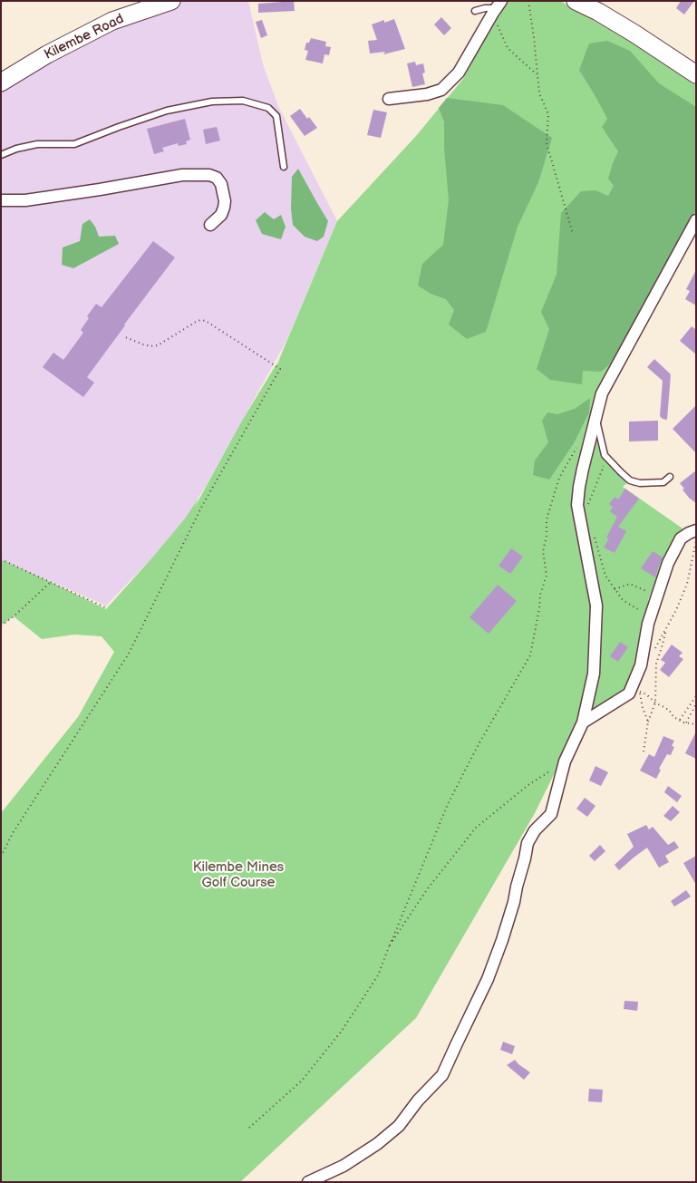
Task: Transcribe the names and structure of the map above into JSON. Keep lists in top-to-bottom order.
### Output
{
  "streets": {
    "main road": ["Kilembe Road"]
  },
  "parks": ["Kilembe Mines Golf Course"]
}
